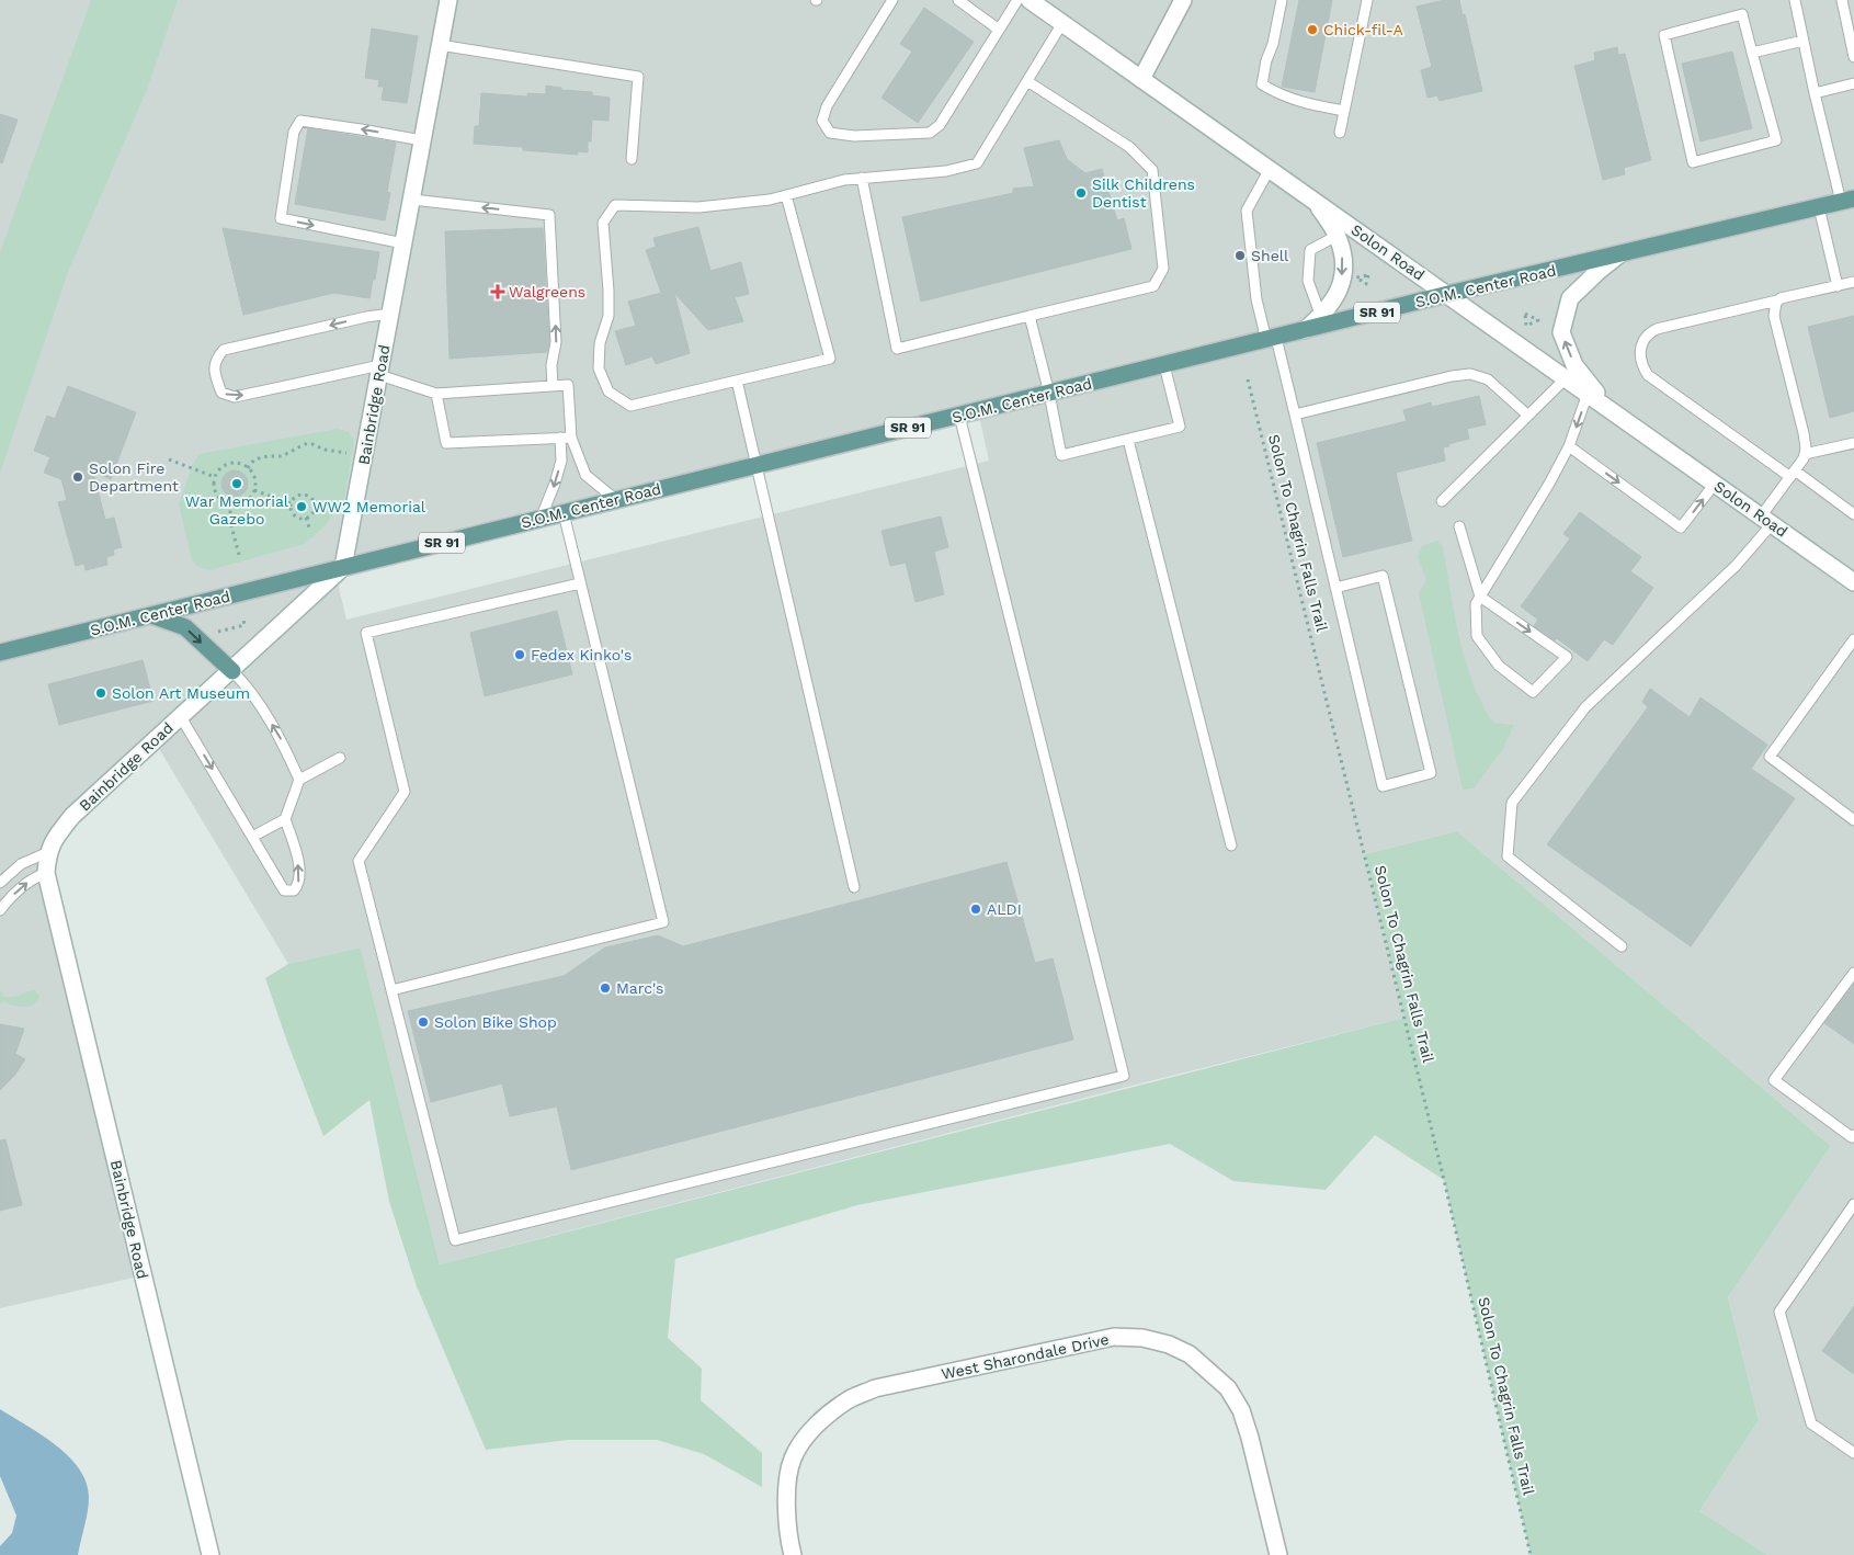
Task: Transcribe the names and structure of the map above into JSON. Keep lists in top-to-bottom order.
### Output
{
  "streets": {
    "main road": ["S.O.M. Center Road", "SR 91"],
    "street": ["Solon Road", "Bainbridge Road", "West Sharondale Drive"],
    "path": ["Solon To Chagrin Falls Trail"]
  },
  "crossings": [
    ["Solon Road", "S.O.M. Center Road"],
    ["S.O.M. Center Road", "Bainbridge Road"]
  ],
  "places": {
    "other": [
      "Chick-fil-A",
      "Silk Childrens Dentist",
      "Shell",
      "Solon Fire Department",
      "War Memorial Gazebo",
      "WW2 Memorial",
      "Fedex Kinko's",
      "Solon Art Museum",
      "ALDI",
      "Marc's",
      "Solon Bike Shop"
    ],
    "health": ["Walgreens"]
  }
}
